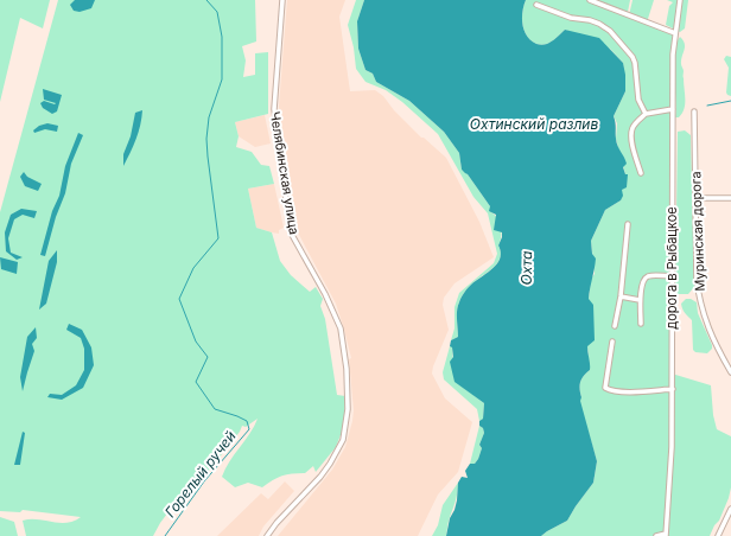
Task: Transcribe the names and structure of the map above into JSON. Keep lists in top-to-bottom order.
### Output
{
  "streets": {
    "street": ["Челябинская улица", "Муринская дорога", "дорога в Рыбацкое"]
  },
  "water": ["Охтинский разлив", "Охта", "Горелый ручей"]
}
